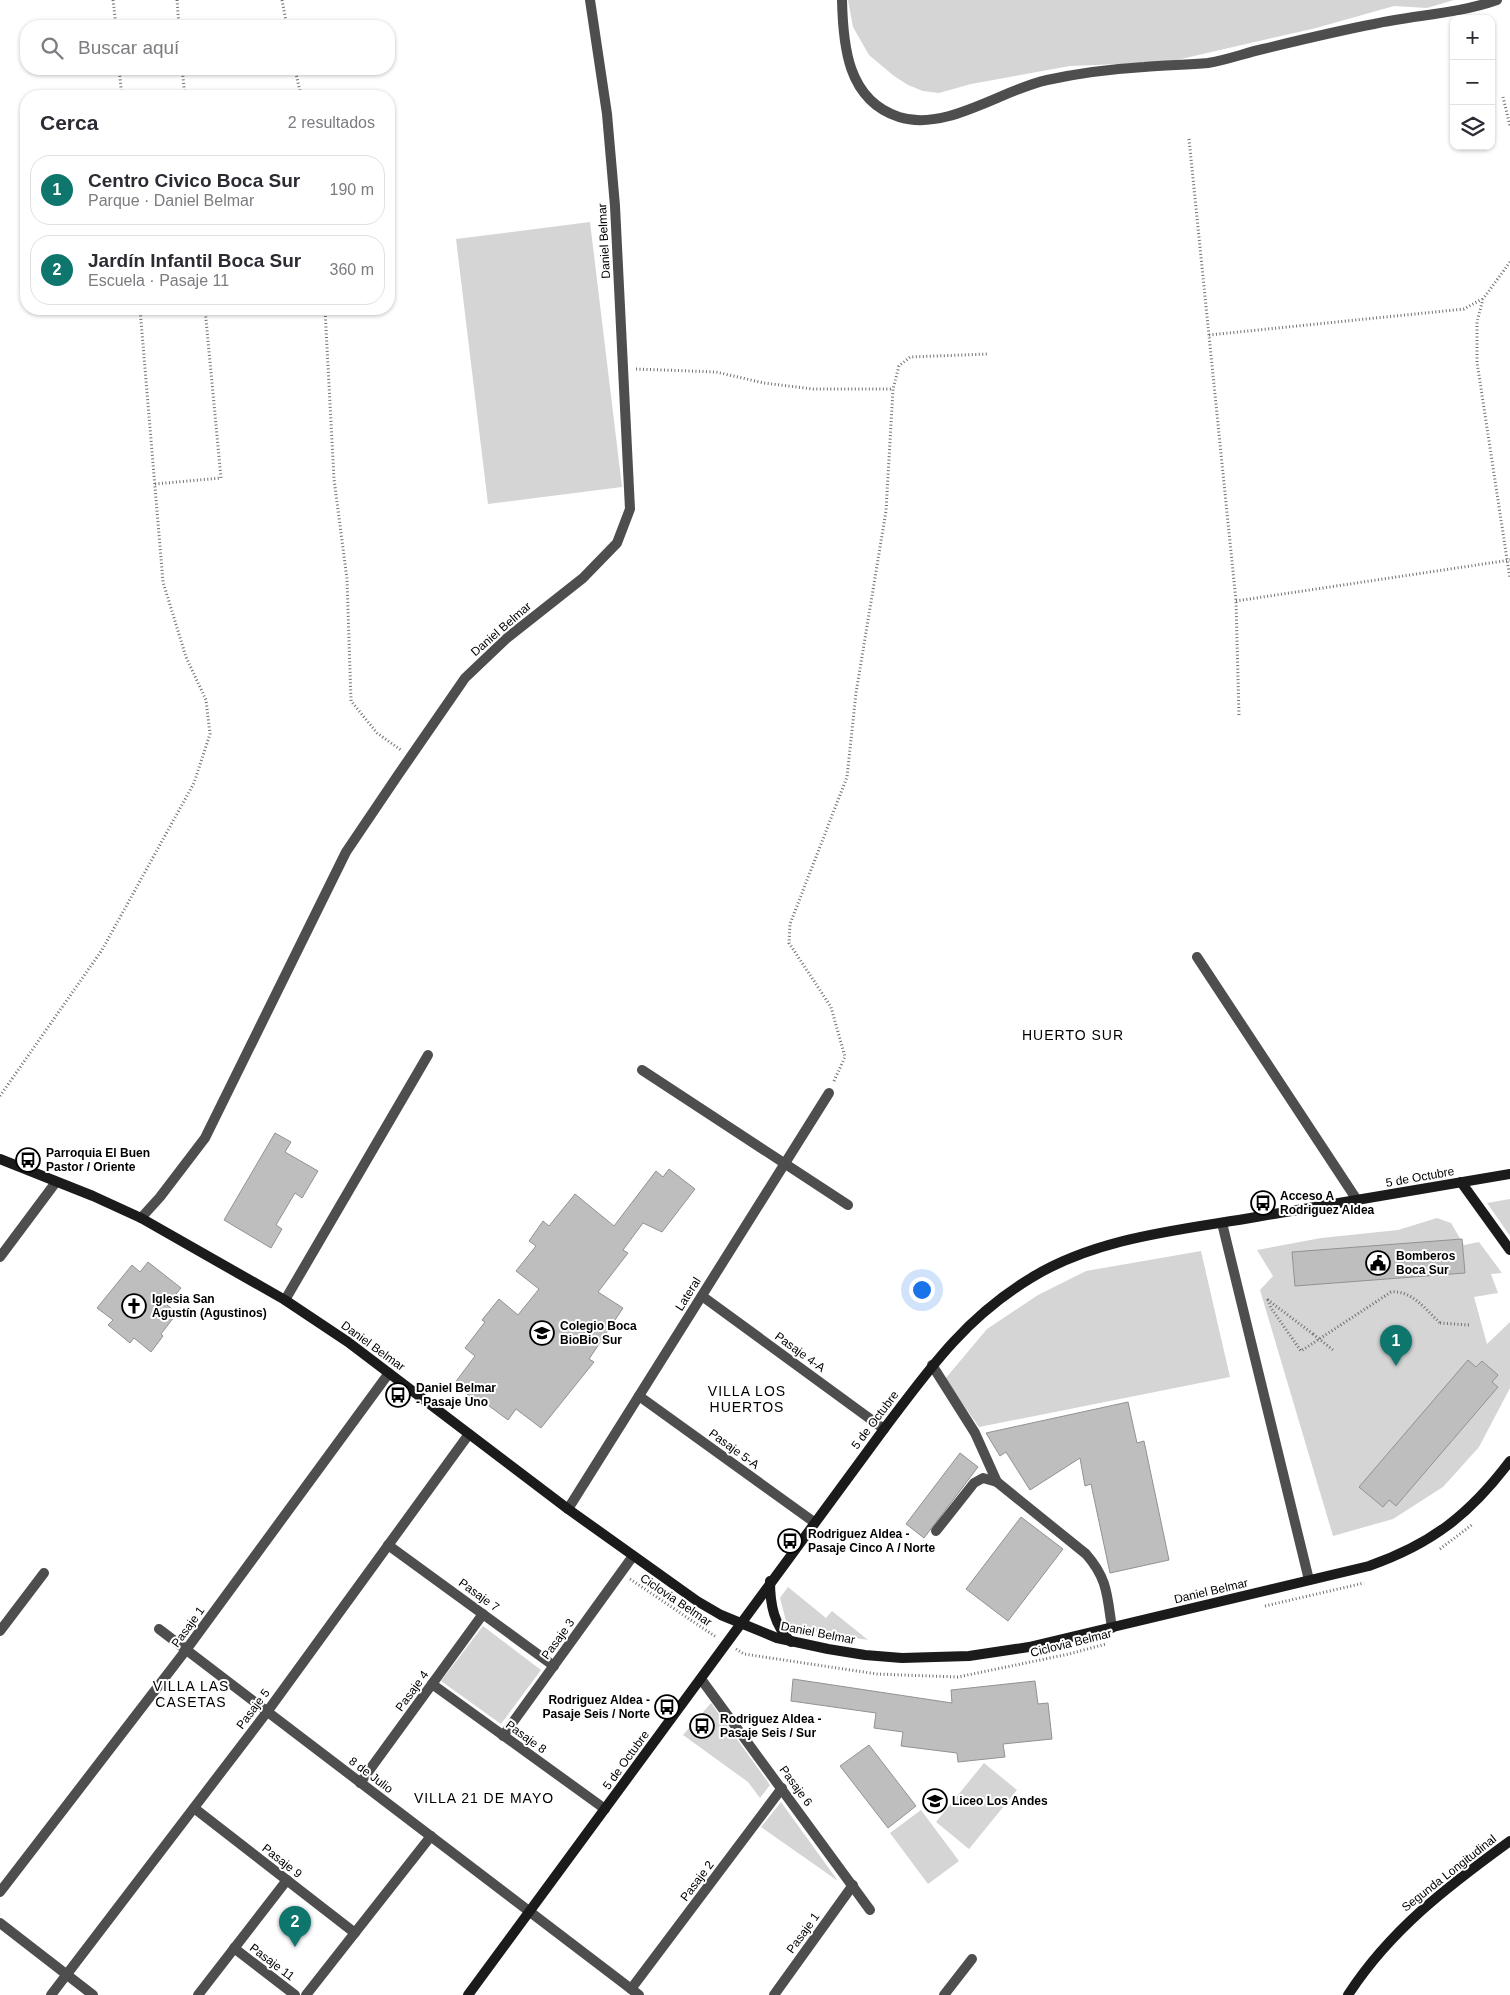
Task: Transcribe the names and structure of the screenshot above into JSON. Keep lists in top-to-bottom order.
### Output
{
  "streets": {
    "main road": ["Daniel Belmar", "5 de Octubre", "Segunda Longitudinal"],
    "street": [
      "Lateral",
      "Pasaje 4-A",
      "Pasaje 5-A",
      "Pasaje 7",
      "Pasaje 1",
      "Pasaje 3",
      "Pasaje 4",
      "Pasaje 5",
      "Pasaje 8",
      "8 de Julio",
      "Pasaje 6",
      "Pasaje 9",
      "Pasaje 2",
      "Pasaje 11"
    ],
    "path": ["Ciclovia Belmar"]
  },
  "crossings": [
    ["Daniel Belmar", "5 de Octubre"],
    ["Daniel Belmar", "Lateral"],
    ["Daniel Belmar", "Pasaje 1"],
    ["Daniel Belmar", "Pasaje 3"],
    ["Daniel Belmar", "Pasaje 5"],
    ["5 de Octubre", "Pasaje 4-A"],
    ["5 de Octubre", "Pasaje 5-A"],
    ["5 de Octubre", "Ciclovia Belmar"],
    ["5 de Octubre", "Pasaje 8"],
    ["5 de Octubre", "8 de Julio"],
    ["5 de Octubre", "Pasaje 6"],
    ["Lateral", "Pasaje 4-A"],
    ["Lateral", "Pasaje 5-A"],
    ["Pasaje 7", "Pasaje 3"],
    ["Pasaje 7", "Pasaje 4"],
    ["Pasaje 7", "Pasaje 5"],
    ["Ciclovia Belmar", "Pasaje 3"],
    ["Pasaje 1", "8 de Julio"],
    ["Pasaje 1", "Pasaje 6"],
    ["Pasaje 3", "Pasaje 8"],
    ["Pasaje 4", "Pasaje 8"],
    ["Pasaje 4", "8 de Julio"],
    ["Pasaje 5", "8 de Julio"],
    ["Pasaje 5", "Pasaje 9"],
    ["8 de Julio", "Pasaje 2"],
    ["Pasaje 6", "Pasaje 2"]
  ],
  "districts": [
    "HUERTO SUR",
    "VILLA LOS HUERTOS",
    "VILLA LAS CASETAS",
    "VILLA 21 DE MAYO"
  ],
  "places": {
    "bus stop": [
      "Parroquia El Buen Pastor / Oriente",
      "Acceso A Rodriguez Aldea",
      "Daniel Belmar - Pasaje Uno",
      "Rodriguez Aldea - Pasaje Cinco A / Norte",
      "Rodriguez Aldea - Pasaje Seis / Norte",
      "Rodriguez Aldea - Pasaje Seis / Sur"
    ],
    "public building": ["Bomberos Boca Sur"],
    "church": ["Iglesia San Agustín (Agustinos)"],
    "school or university": ["Colegio Boca BioBio Sur", "Liceo Los Andes"]
  },
  "page": {
    "map_buttons": ["+", "−"],
    "search": "Buscar aquí",
    "heading": ["Cerca", "2 resultados"],
    "list": [
      {
        "mark": "1",
        "name": "Centro Civico Boca Sur",
        "note": "Parque · Daniel Belmar",
        "value": "190 m"
      },
      {
        "mark": "2",
        "name": "Jardín Infantil Boca Sur",
        "note": "Escuela · Pasaje 11",
        "value": "360 m"
      }
    ],
    "pins": ["1", "2"]
  }
}
